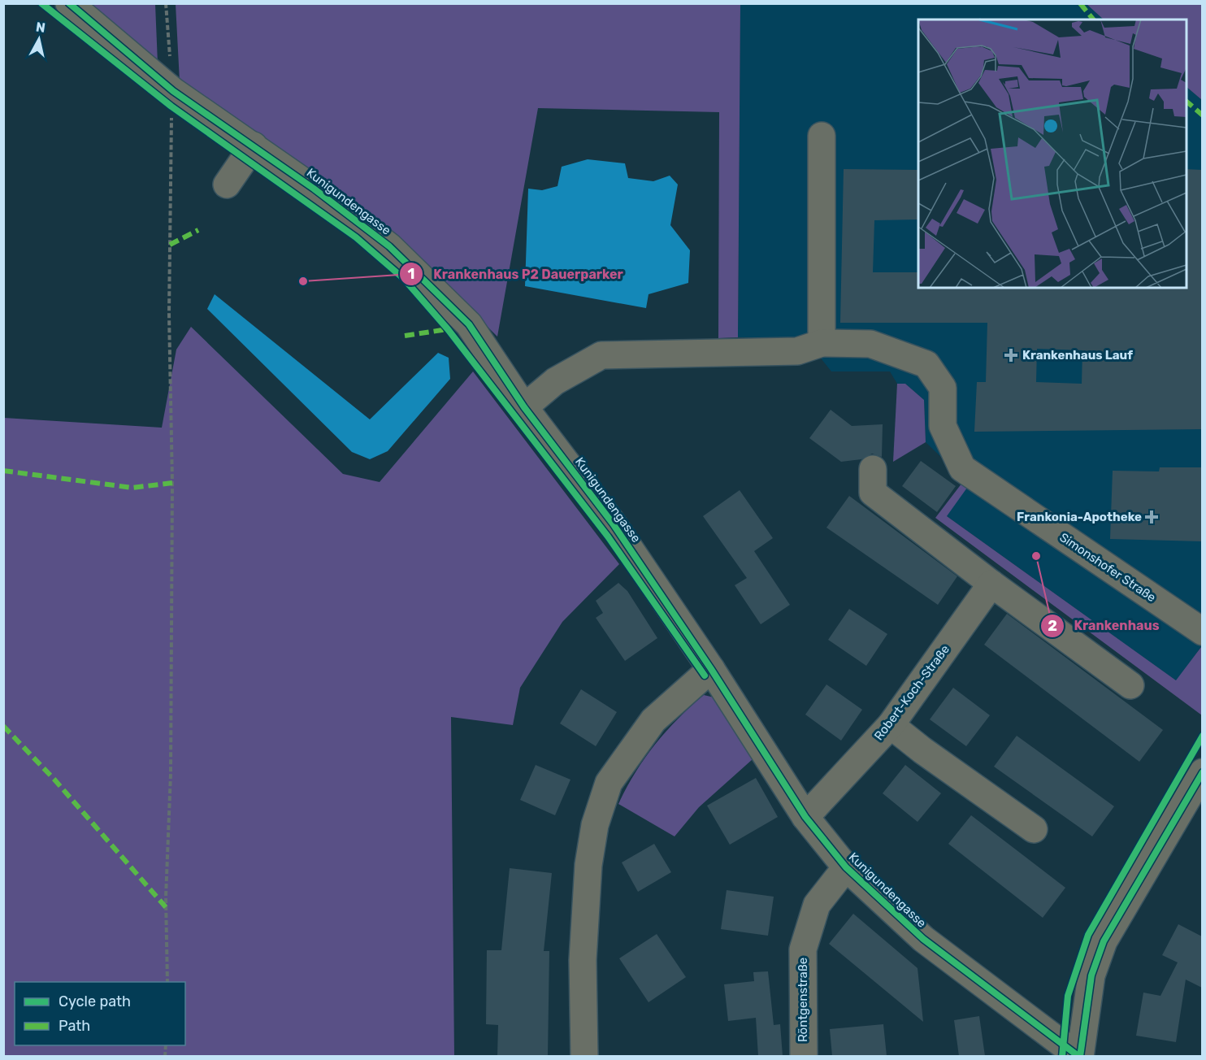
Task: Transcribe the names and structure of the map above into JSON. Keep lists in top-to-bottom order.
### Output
{
  "streets": {
    "street": [
      "Kunigundengasse",
      "Simonshofer Straße",
      "Robert-Koch-Straße",
      "Röntgenstraße"
    ]
  },
  "crossings": [
    ["Kunigundengasse", "Robert-Koch-Straße"],
    ["Kunigundengasse", "Röntgenstraße"]
  ],
  "places": {
    "other": ["Krankenhaus P2 Dauerparker", "Krankenhaus"],
    "health": ["Krankenhaus Lauf", "Frankonia-Apotheke"]
  },
  "legend": ["Cycle path", "Path"],
  "north": "top"
}
